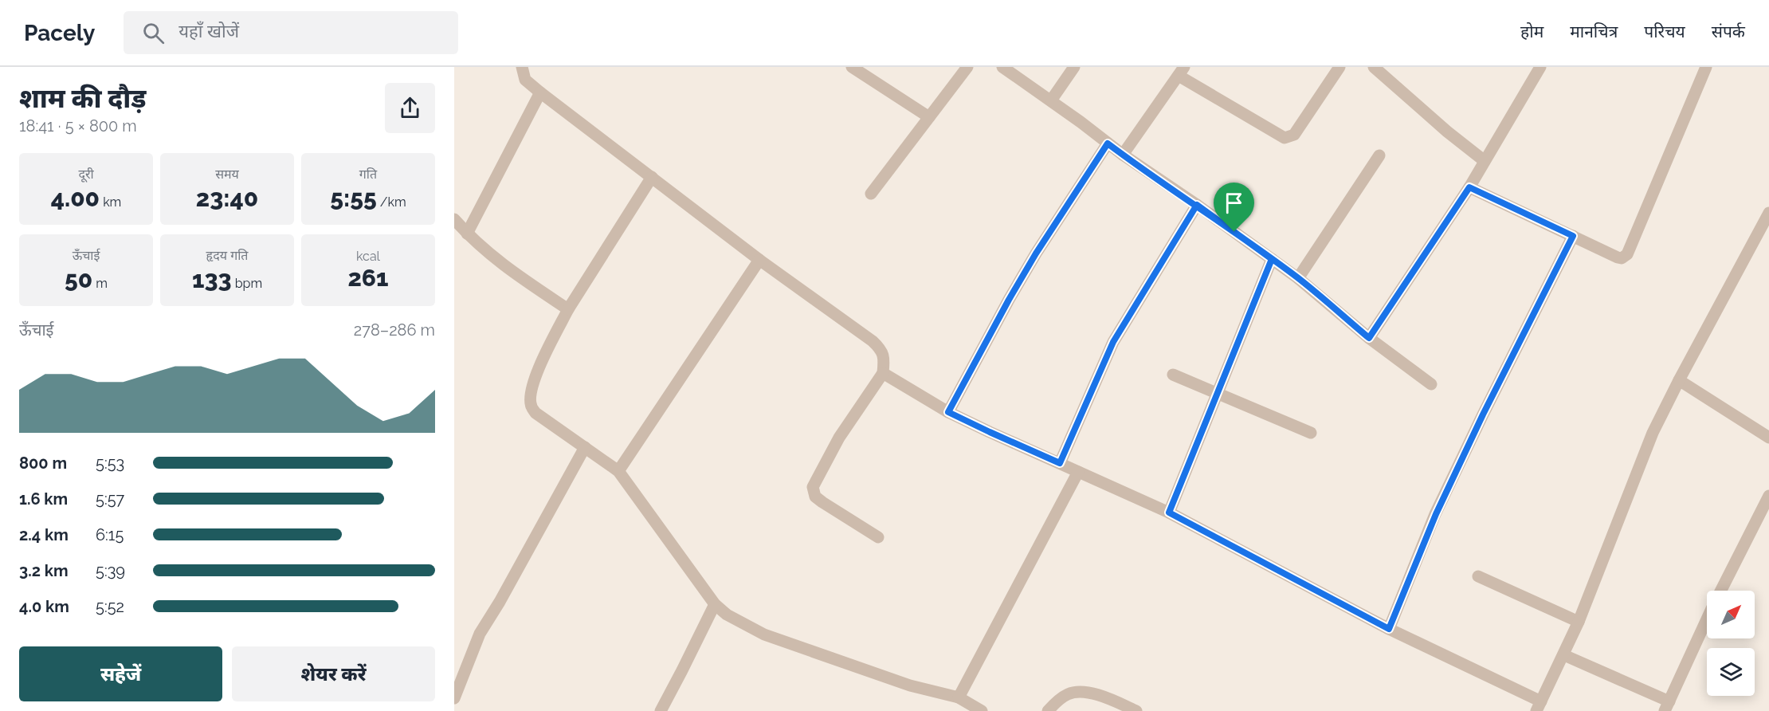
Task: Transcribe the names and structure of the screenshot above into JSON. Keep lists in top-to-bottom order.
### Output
{
  "north": "top right",
  "page": {
    "header": "Pacely",
    "search": "यहाँ खोजें",
    "nav": [
      "होम",
      "मानचित्र",
      "परिचय",
      "संपर्क"
    ],
    "heading": ["शाम की दौड़", "18:41 · 5 × 800 m"],
    "stats": [
      ["दूरी", "4.00 km"],
      ["समय", "23:40"],
      ["गति", "5:55 /km"],
      ["ऊँचाई", "50 m"],
      ["हृदय गति", "133 bpm"],
      ["kcal", "261"]
    ],
    "chart": ["ऊँचाई", "278–286 m"],
    "list": [
      {
        "name": "800 m",
        "note": "5:53"
      },
      {
        "name": "1.6 km",
        "note": "5:57"
      },
      {
        "name": "2.4 km",
        "note": "6:15"
      },
      {
        "name": "3.2 km",
        "note": "5:39"
      },
      {
        "name": "4.0 km",
        "note": "5:52"
      }
    ],
    "buttons": ["सहेजें", "शेयर करें"]
  }
}
